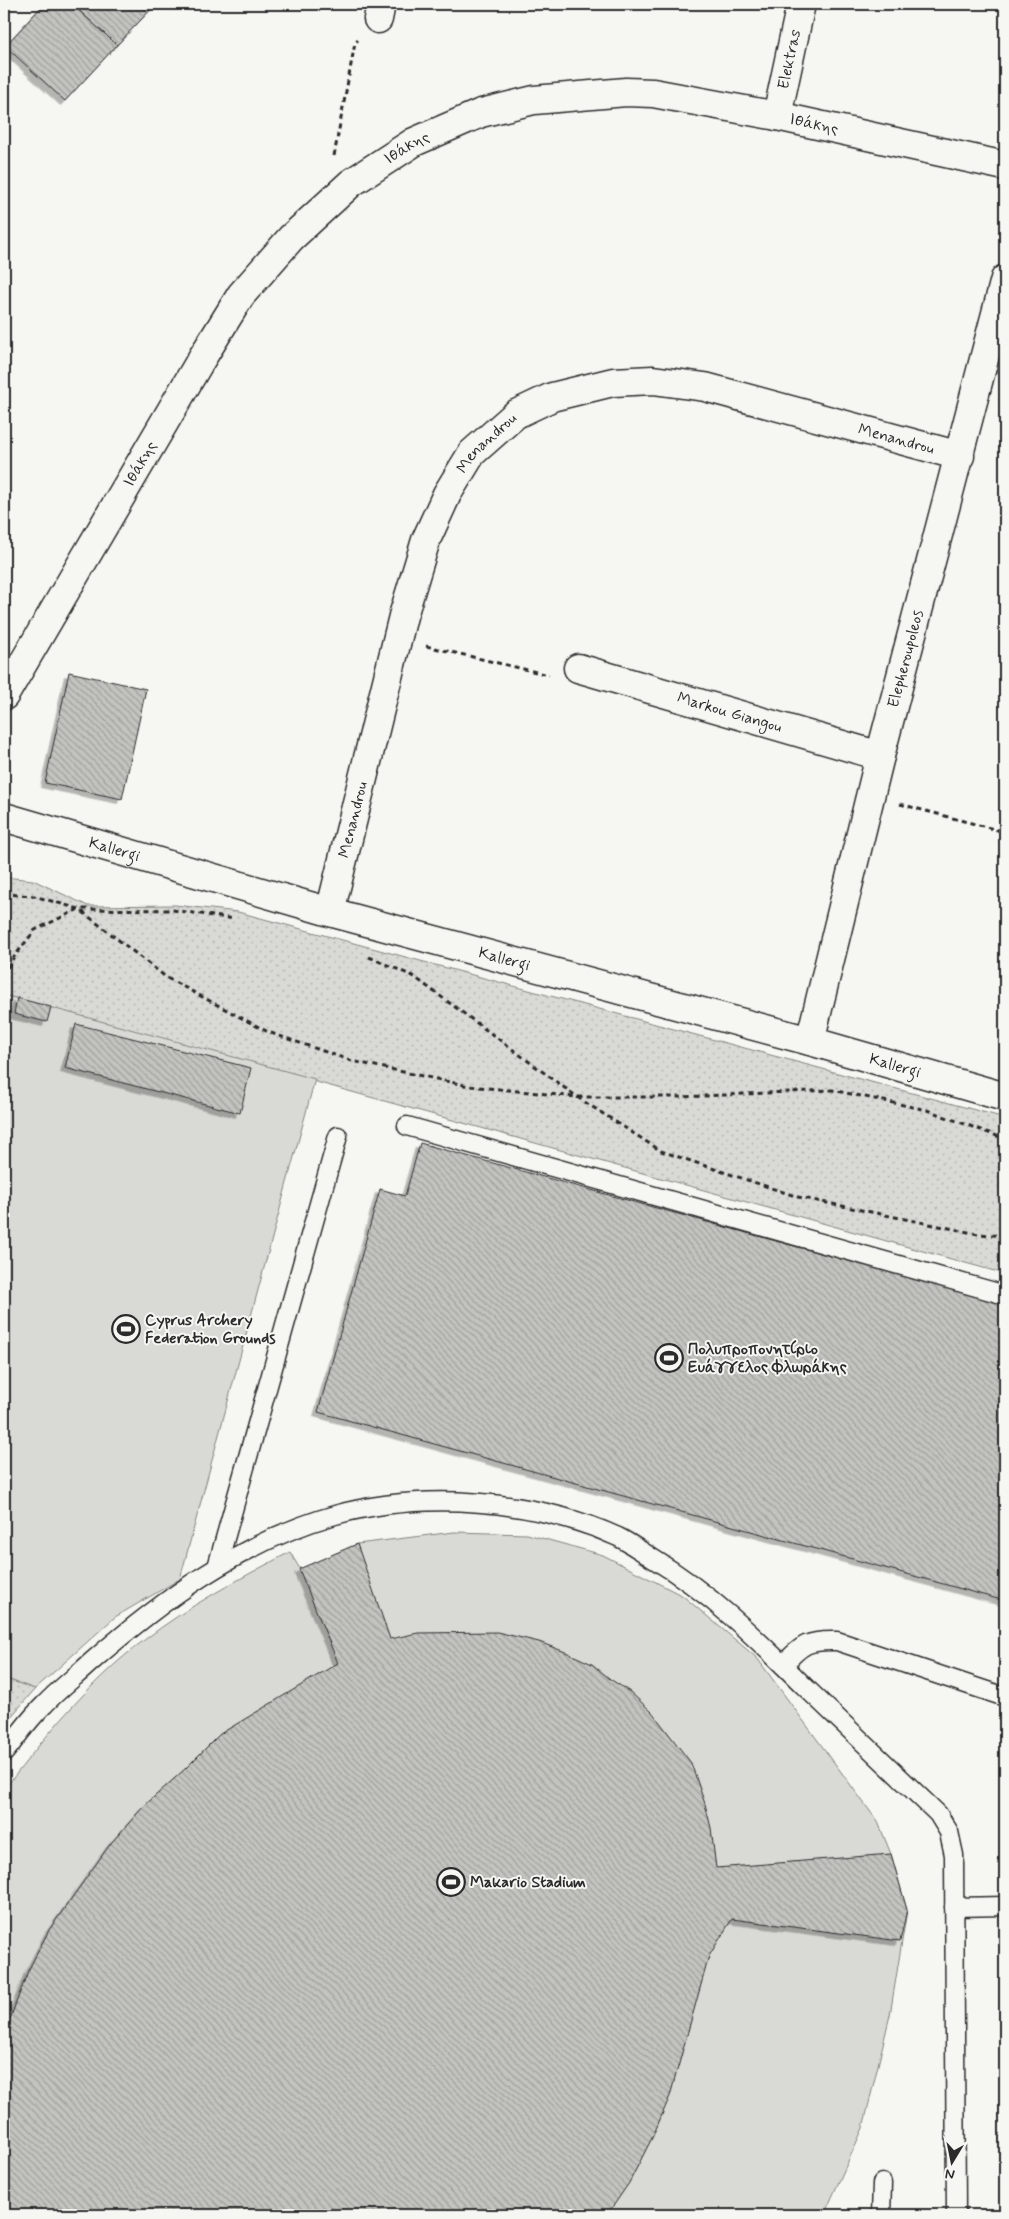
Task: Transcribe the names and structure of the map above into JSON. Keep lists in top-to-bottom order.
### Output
{
  "streets": {
    "street": [
      "Elektras",
      "Ιθάκης",
      "Menandrou",
      "Elepheroupoleos",
      "Markou Giangou",
      "Kallergi"
    ]
  },
  "crossings": [
    ["Elektras", "Ιθάκης"],
    ["Menandrou", "Elepheroupoleos"],
    ["Menandrou", "Kallergi"],
    ["Elepheroupoleos", "Markou Giangou"],
    ["Elepheroupoleos", "Kallergi"]
  ],
  "places": {
    "sports": ["Cyprus Archery Federation Grounds", "Πολυπροπονητίριο Ευάγγελος Φλωράκης", "Makario Stadium"]
  },
  "north": "bottom"
}
